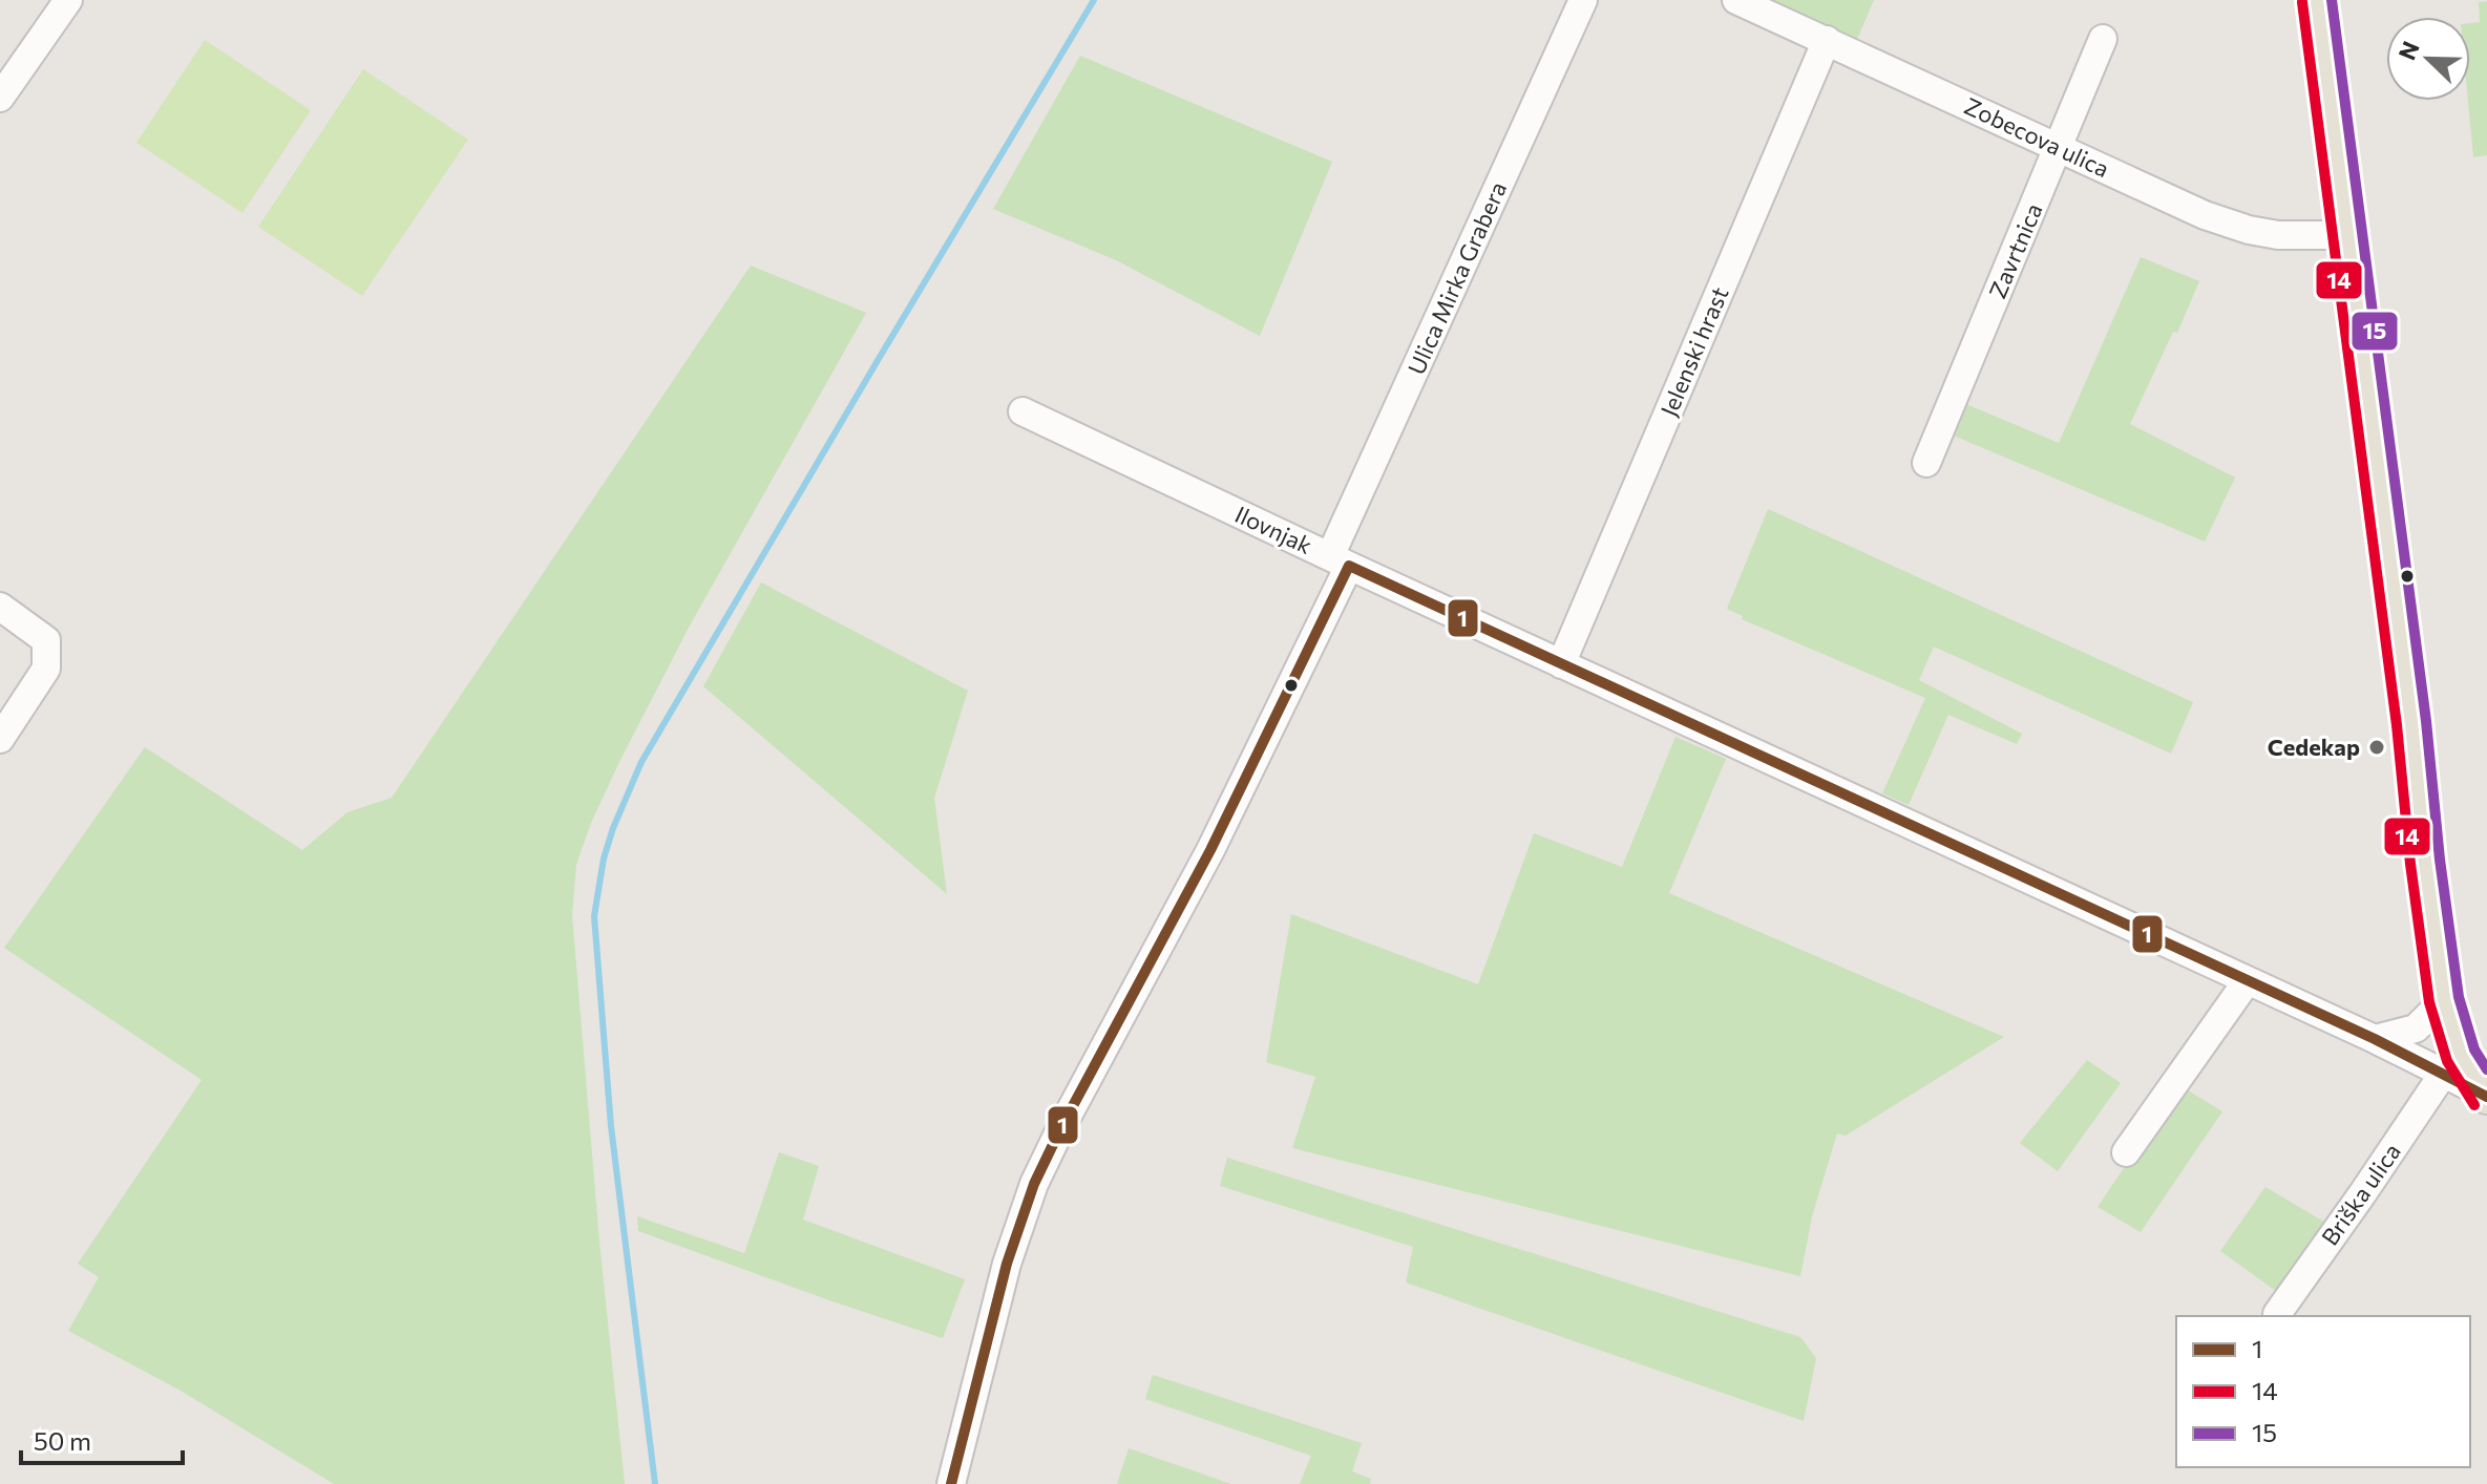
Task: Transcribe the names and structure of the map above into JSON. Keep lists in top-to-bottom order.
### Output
{
  "streets": {
    "street": [
      "Zobecova ulica",
      "Zavrtnica",
      "Ulica Mirka Grabera",
      "Jelenski hrast",
      "Ilovnjak",
      "Briška ulica"
    ]
  },
  "crossings": [
    ["Zobecova ulica", "Zavrtnica"],
    ["Zobecova ulica", "Jelenski hrast"],
    ["Ulica Mirka Grabera", "Ilovnjak"],
    ["Jelenski hrast", "Ilovnjak"],
    ["Ilovnjak", "Briška ulica"]
  ],
  "places": ["Cedekap"],
  "lines": ["transit line 15", "transit line 14", "transit line 1"],
  "legend": ["1", "14", "15"],
  "scale_bar": "50 m",
  "north": "top left"
}
